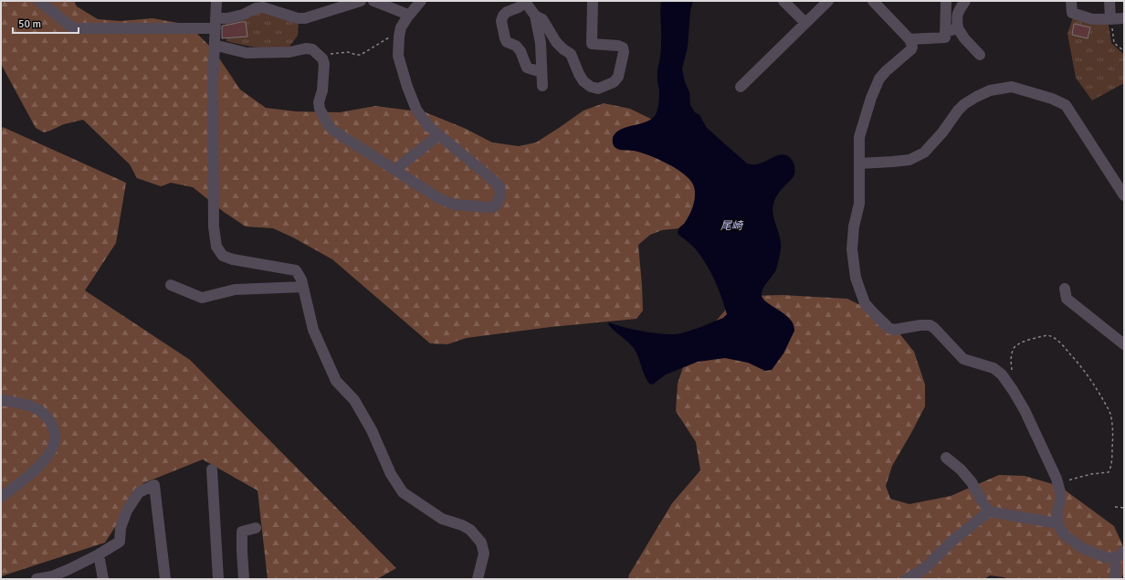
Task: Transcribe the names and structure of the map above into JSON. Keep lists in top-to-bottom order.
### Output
{
  "water": ["尾崎"],
  "scale_bar": "50 m"
}
